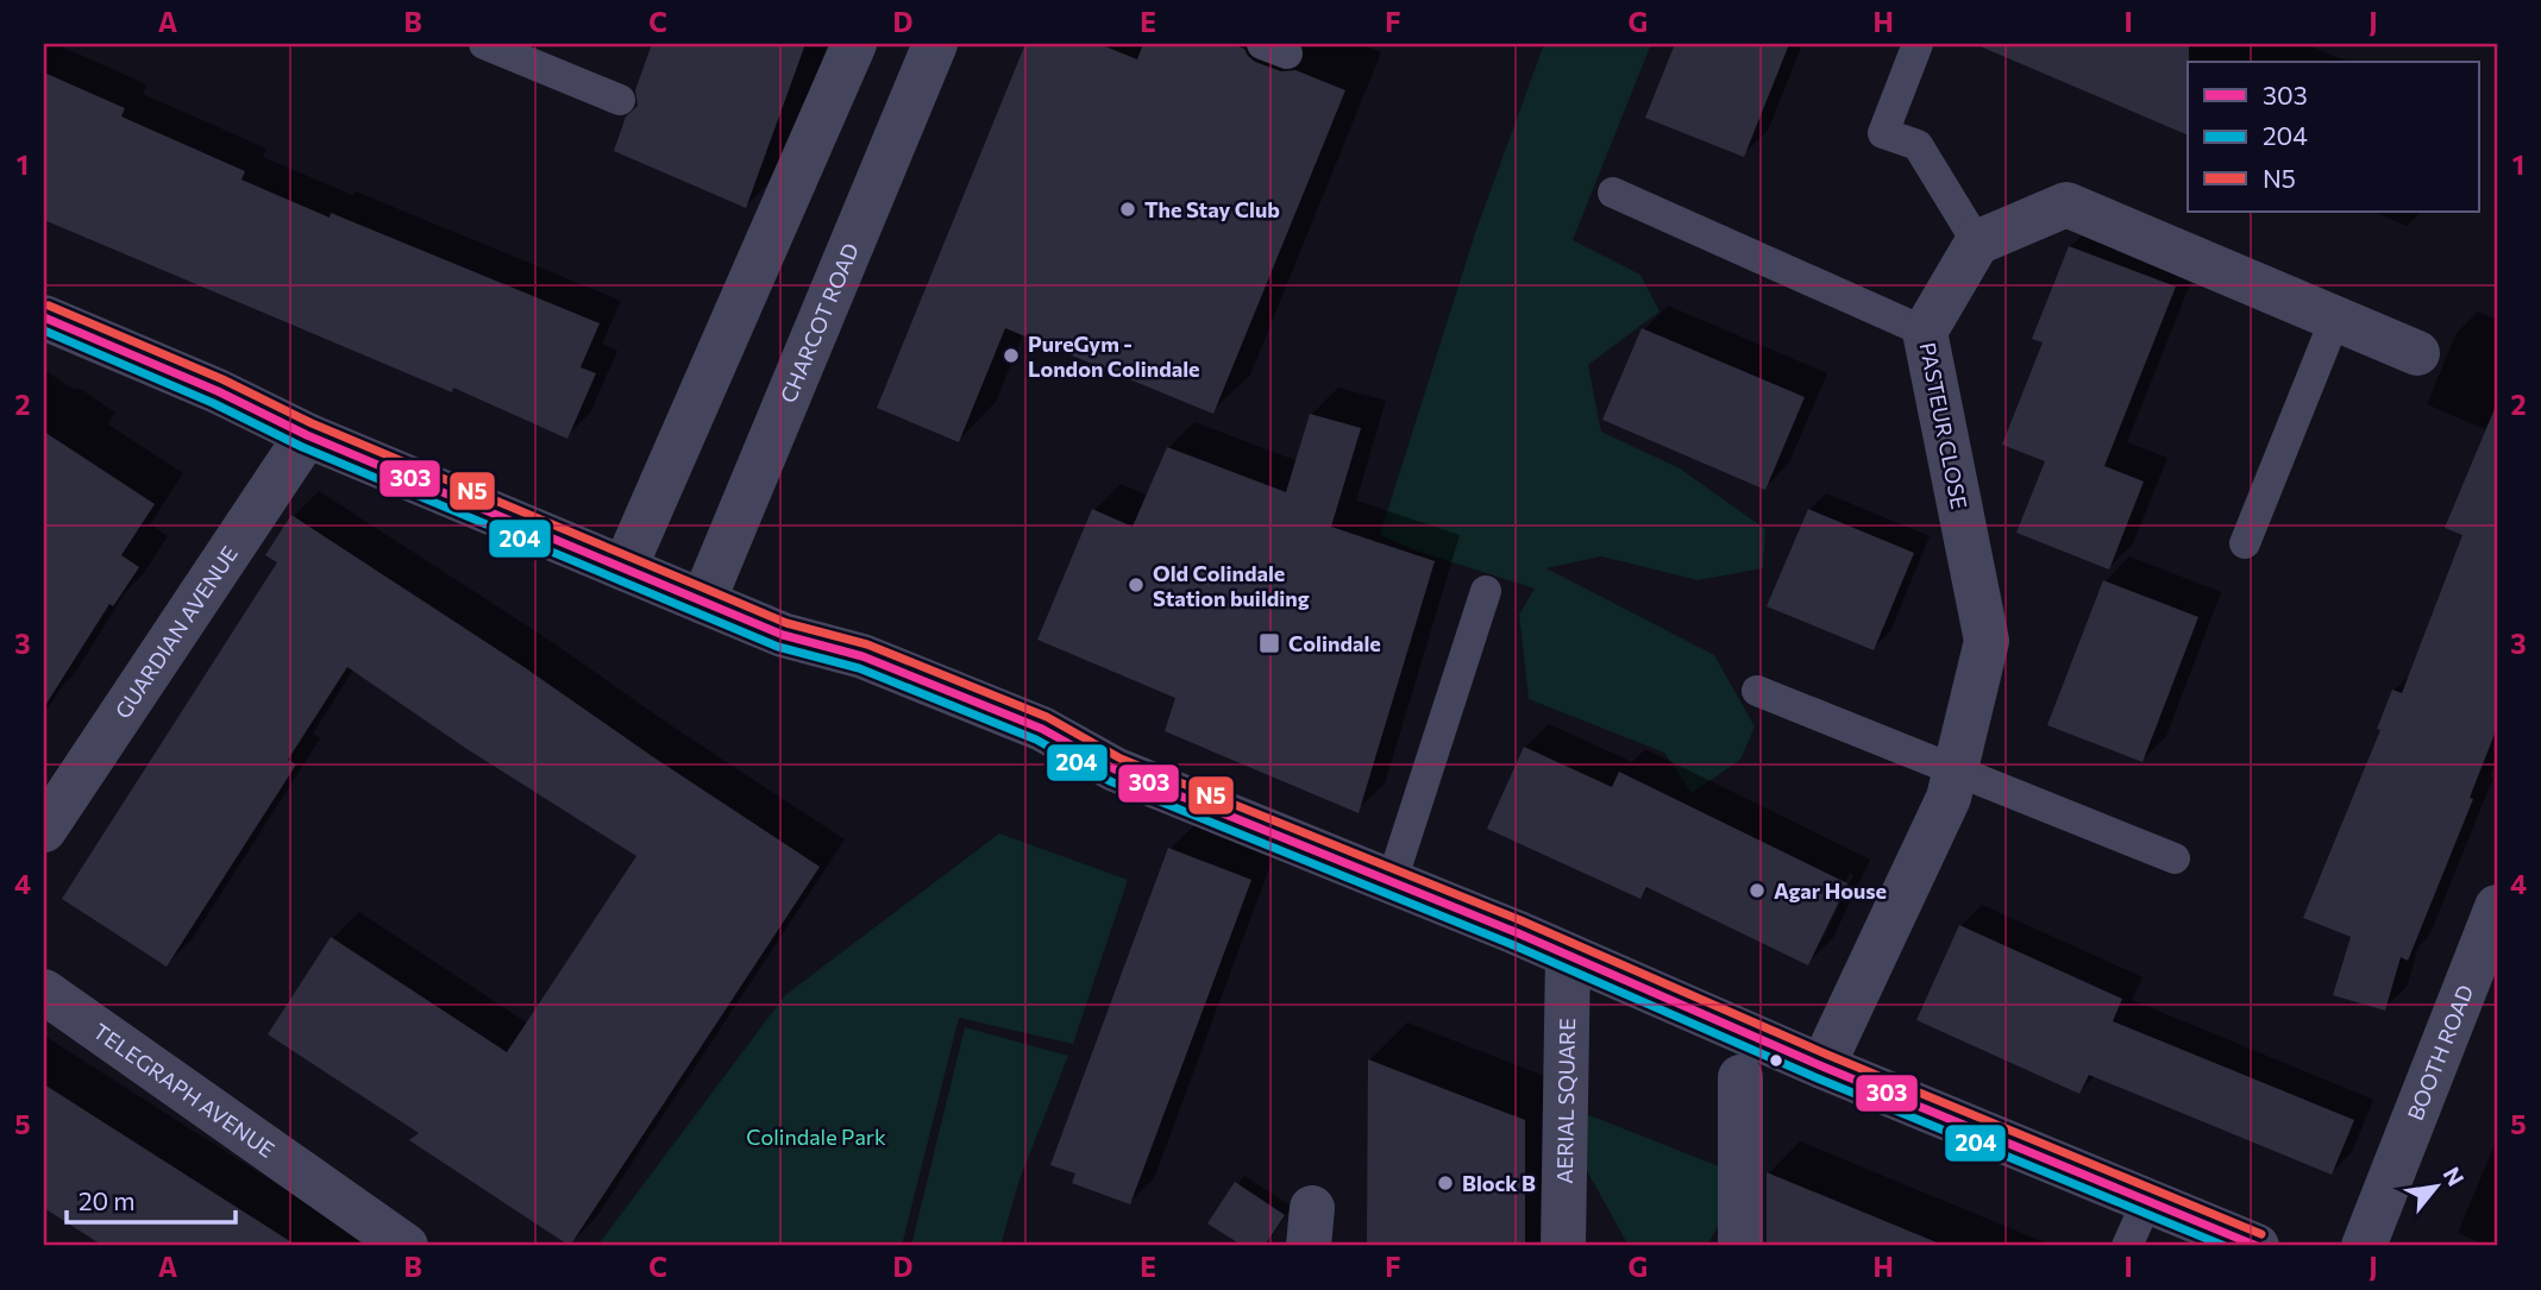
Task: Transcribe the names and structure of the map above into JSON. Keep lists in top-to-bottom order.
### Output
{
  "streets": {
    "street": [
      "CHARCOT ROAD",
      "PASTEUR CLOSE",
      "GUARDIAN AVENUE",
      "BOOTH ROAD",
      "TELEGRAPH AVENUE",
      "AERIAL SQUARE"
    ]
  },
  "parks": ["Colindale Park"],
  "places": {
    "other": [
      "The Stay Club",
      "PureGym - London Colindale",
      "Old Colindale Station building",
      "Agar House",
      "Block B"
    ],
    "transit": ["Colindale"]
  },
  "lines": ["transit line N5", "transit line 303", "transit line 204"],
  "legend": ["303", "204", "N5"],
  "scale_bar": "20 m",
  "north": "top right",
  "grid": {
    "columns": [
      "A",
      "B",
      "C",
      "D",
      "E",
      "F",
      "G",
      "H",
      "I",
      "J"
    ],
    "rows": [
      "1",
      "2",
      "3",
      "4",
      "5"
    ]
  }
}
